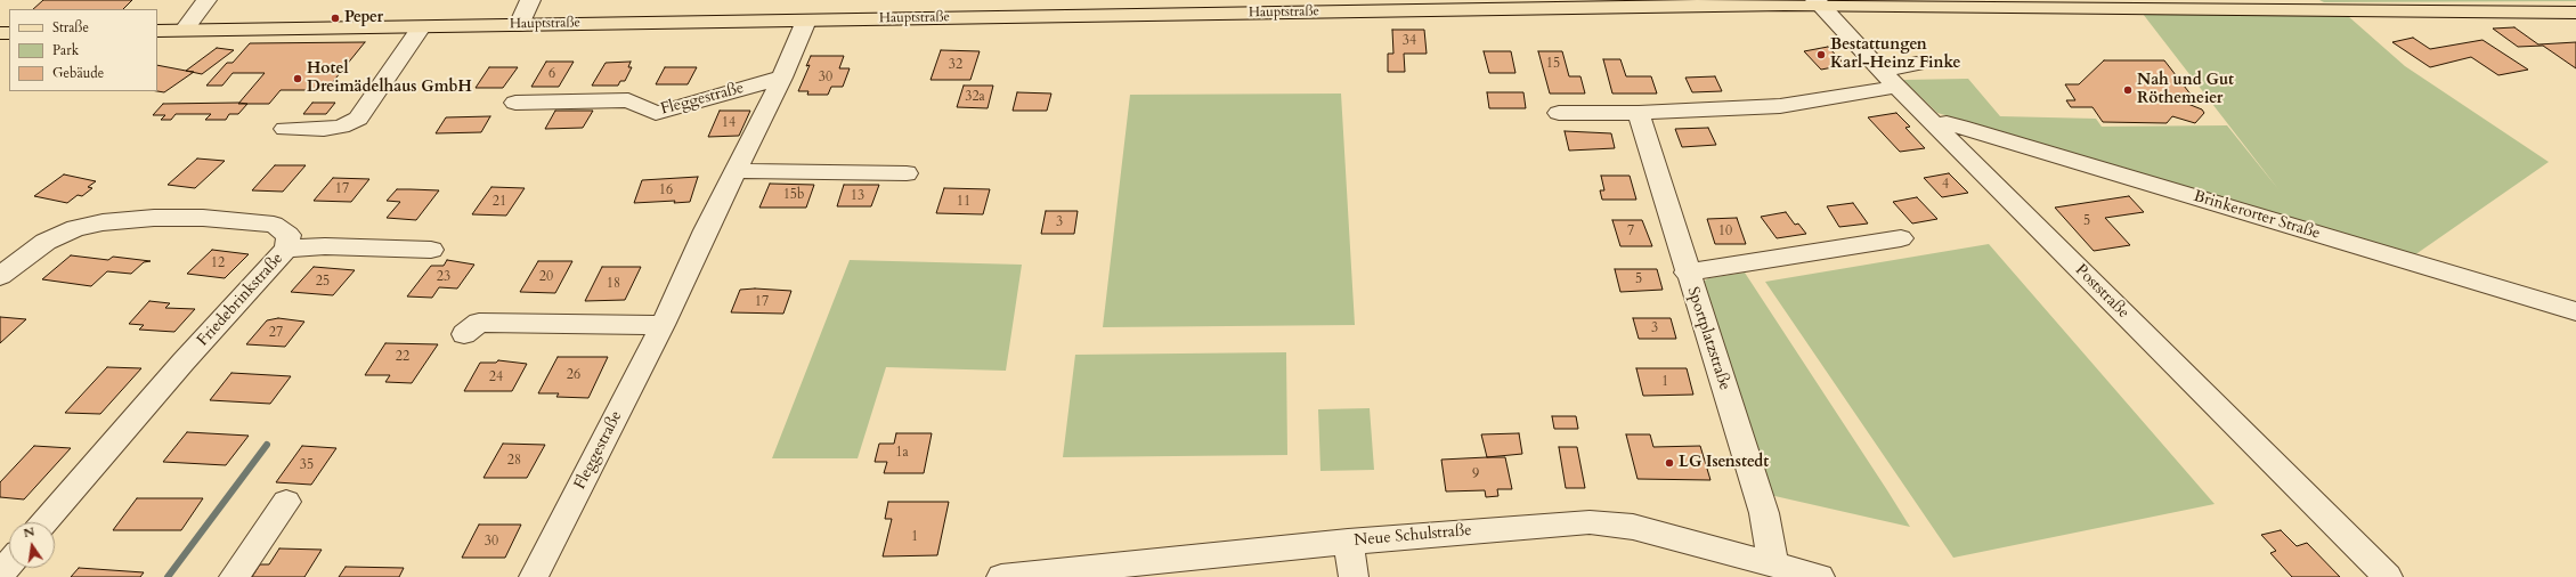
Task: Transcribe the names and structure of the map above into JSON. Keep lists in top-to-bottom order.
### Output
{
  "streets": {
    "main road": ["Hauptstraße"],
    "street": [
      "Fleggestraße",
      "Brinkerorter Straße",
      "Poststraße",
      "Friedebrinkstraße",
      "Sportplatzstraße",
      "Neue Schulstraße"
    ]
  },
  "crossings": [
    ["Hauptstraße", "Fleggestraße"],
    ["Hauptstraße", "Poststraße"],
    ["Brinkerorter Straße", "Poststraße"],
    ["Sportplatzstraße", "Neue Schulstraße"]
  ],
  "places": [
    "Peper",
    "Bestattungen Karl-Heinz Finke",
    "Hotel Dreimädelhaus GmbH",
    "Nah und Gut Röthemeier",
    "LG Isenstedt"
  ],
  "house_numbers": [
    "34",
    "15",
    "32",
    "6",
    "30",
    "32a",
    "14",
    "4",
    "17",
    "16",
    "15b",
    "13",
    "21",
    "11",
    "5",
    "3",
    "7",
    "10",
    "12",
    "23",
    "20",
    "5",
    "25",
    "18",
    "17",
    "3",
    "27",
    "22",
    "26",
    "24",
    "1",
    "1a",
    "28",
    "35",
    "9",
    "1",
    "30"
  ],
  "legend": ["Straße", "Park", "Gebäude"],
  "north": "top"
}
